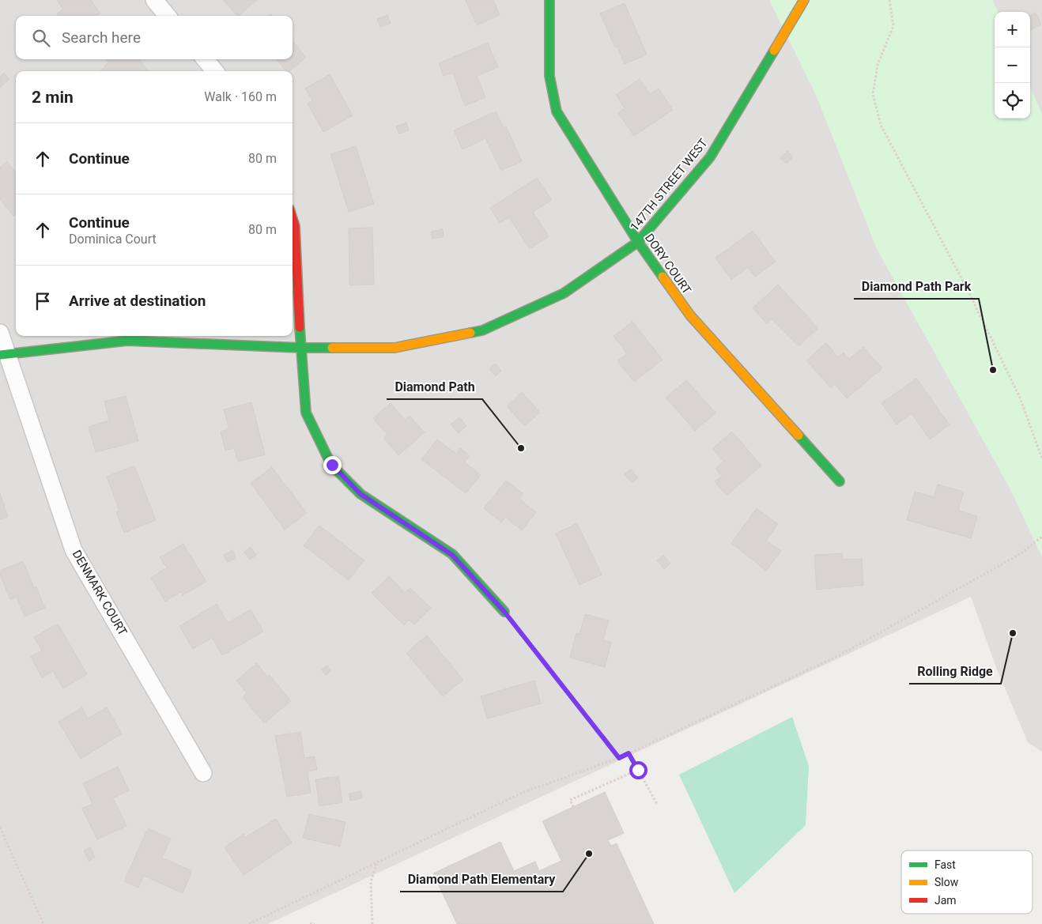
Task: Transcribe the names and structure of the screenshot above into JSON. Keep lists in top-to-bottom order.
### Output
{
  "streets": {
    "street": ["147TH STREET WEST", "DORY COURT", "DENMARK COURT"]
  },
  "crossings": [
    ["147TH STREET WEST", "DORY COURT"],
    ["147TH STREET WEST", "DENMARK COURT"]
  ],
  "places": [
    "Diamond Path Park",
    "Diamond Path",
    "Rolling Ridge",
    "Diamond Path Elementary"
  ],
  "legend": ["Fast", "Slow", "Jam"],
  "page": {
    "map_buttons": ["+", "−"],
    "search": "Search here",
    "heading": ["2 min", "Walk · 160 m"],
    "list": [
      ["Continue", "80 m"],
      ["Continue", "Dominica Court", "80 m"],
      "Arrive at destination"
    ]
  }
}
